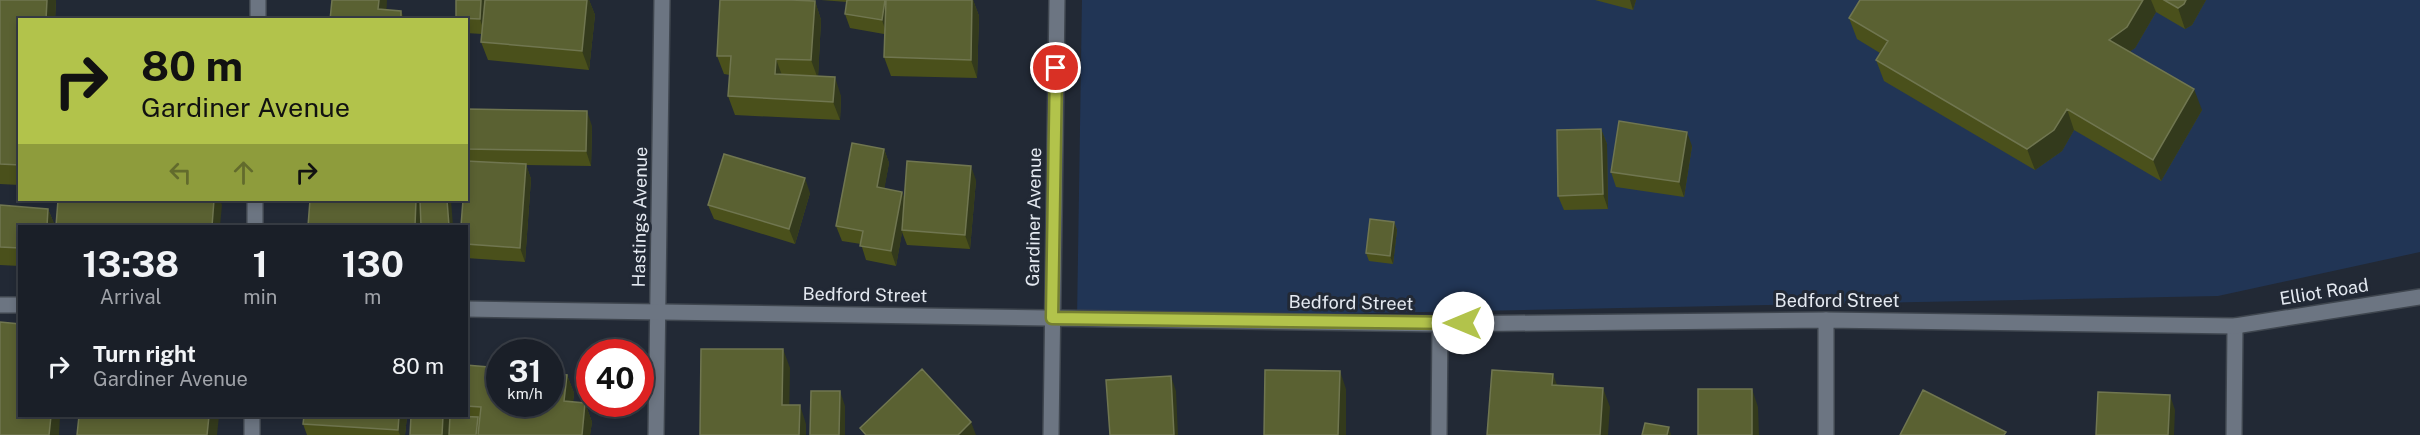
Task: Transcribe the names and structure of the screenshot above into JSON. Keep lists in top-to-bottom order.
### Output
{
  "streets": {
    "street": [
      "Hastings Avenue",
      "Gardiner Avenue",
      "Elliot Road",
      "Bedford Street"
    ]
  },
  "crossings": [
    ["Hastings Avenue", "Bedford Street"],
    ["Gardiner Avenue", "Bedford Street"],
    ["Elliot Road", "Bedford Street"]
  ],
  "page": {
    "turn": ["80 m", "Gardiner Avenue"],
    "eta": [
      "13:38",
      "Arrival",
      "1",
      "min",
      "130",
      "m"
    ],
    "list": [
      {
        "name": "Turn right",
        "note": "Gardiner Avenue",
        "value": "80 m"
      }
    ],
    "speed": "31 km/h",
    "limit": "40"
  }
}
